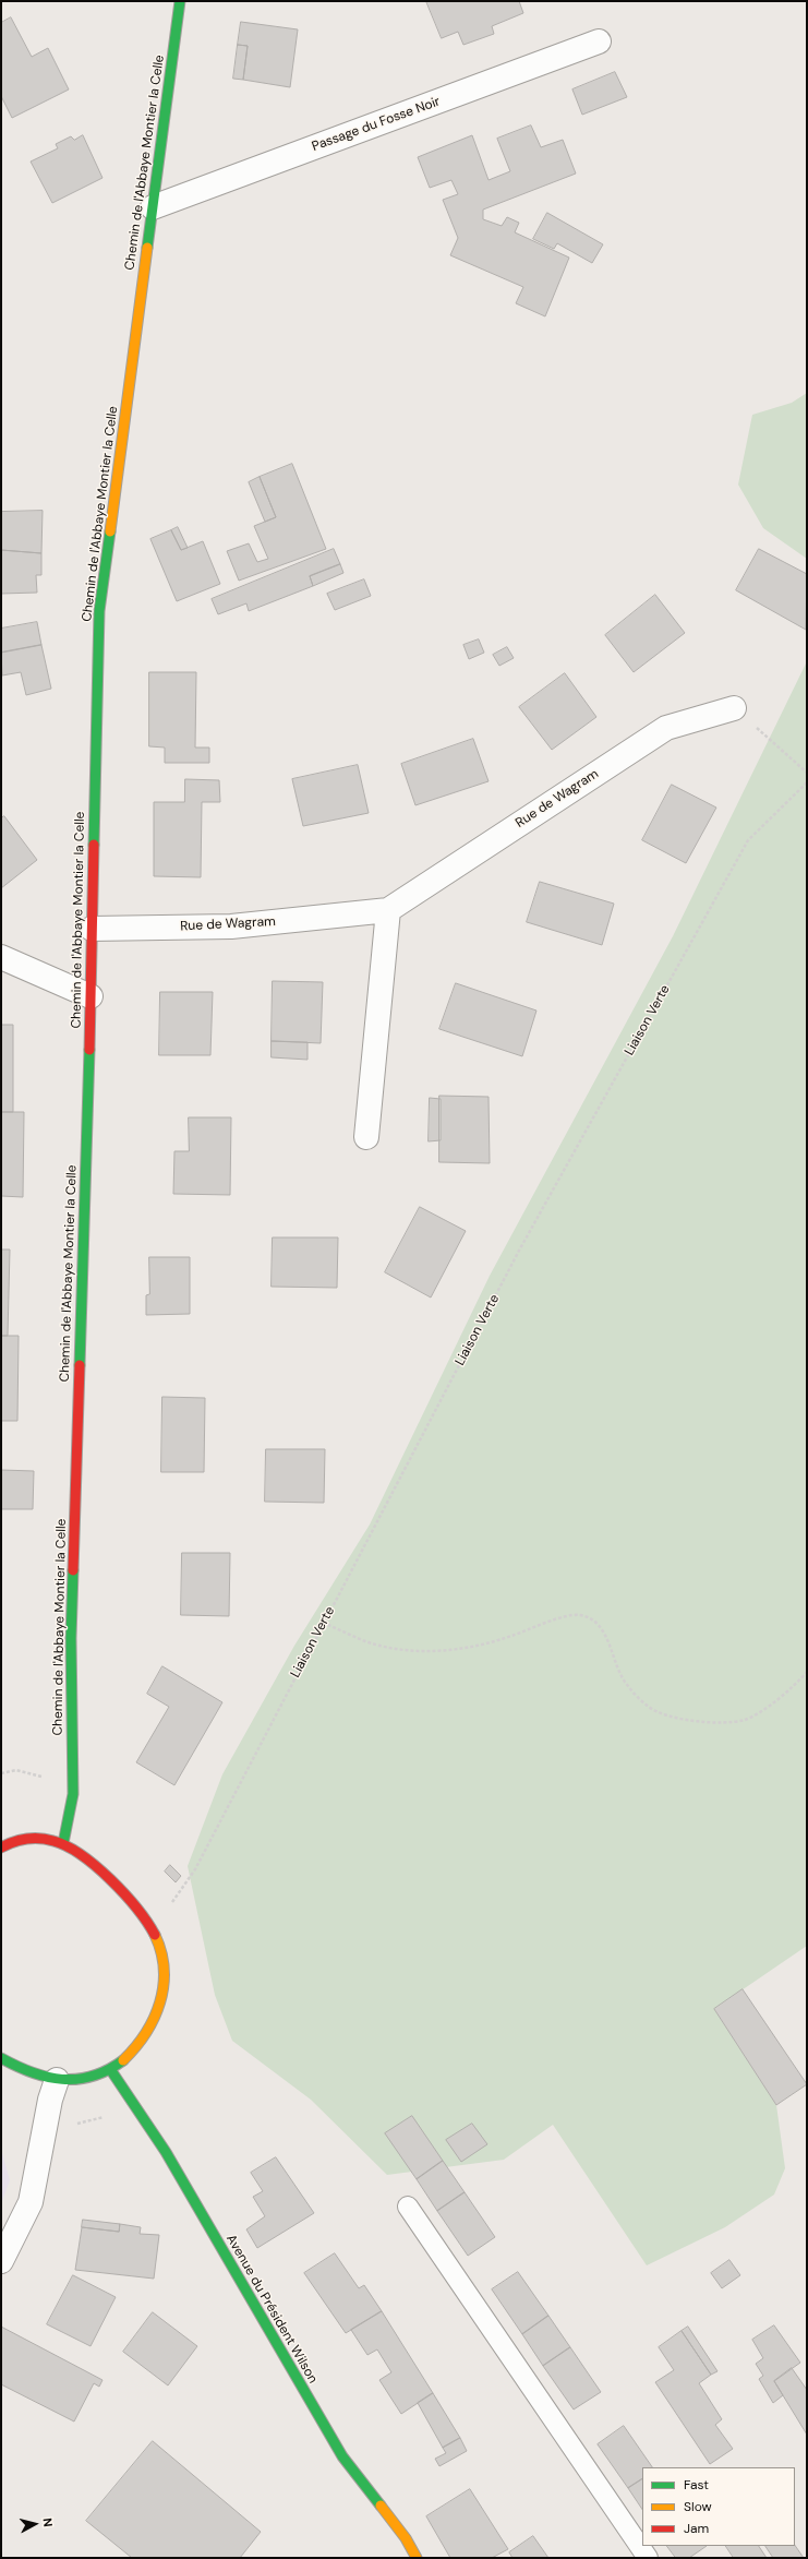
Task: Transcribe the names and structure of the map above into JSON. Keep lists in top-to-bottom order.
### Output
{
  "streets": {
    "street": [
      "Passage du Fosse Noir",
      "Chemin de l'Abbaye Montier la Celle",
      "Rue de Wagram",
      "Avenue du Président Wilson"
    ],
    "path": ["Liaison Verte"]
  },
  "crossings": [
    ["Passage du Fosse Noir", "Chemin de l'Abbaye Montier la Celle"],
    ["Chemin de l'Abbaye Montier la Celle", "Rue de Wagram"]
  ],
  "legend": ["Fast", "Slow", "Jam"],
  "north": "right"
}
